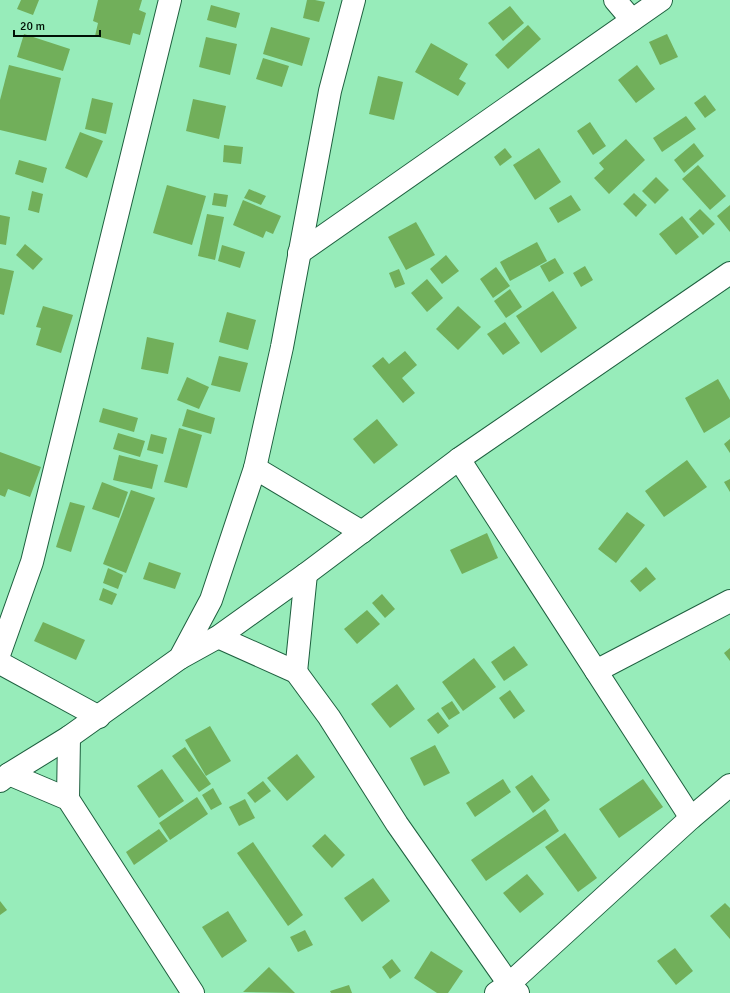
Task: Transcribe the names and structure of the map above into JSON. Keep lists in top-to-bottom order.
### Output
{
  "scale_bar": "20 m"
}
